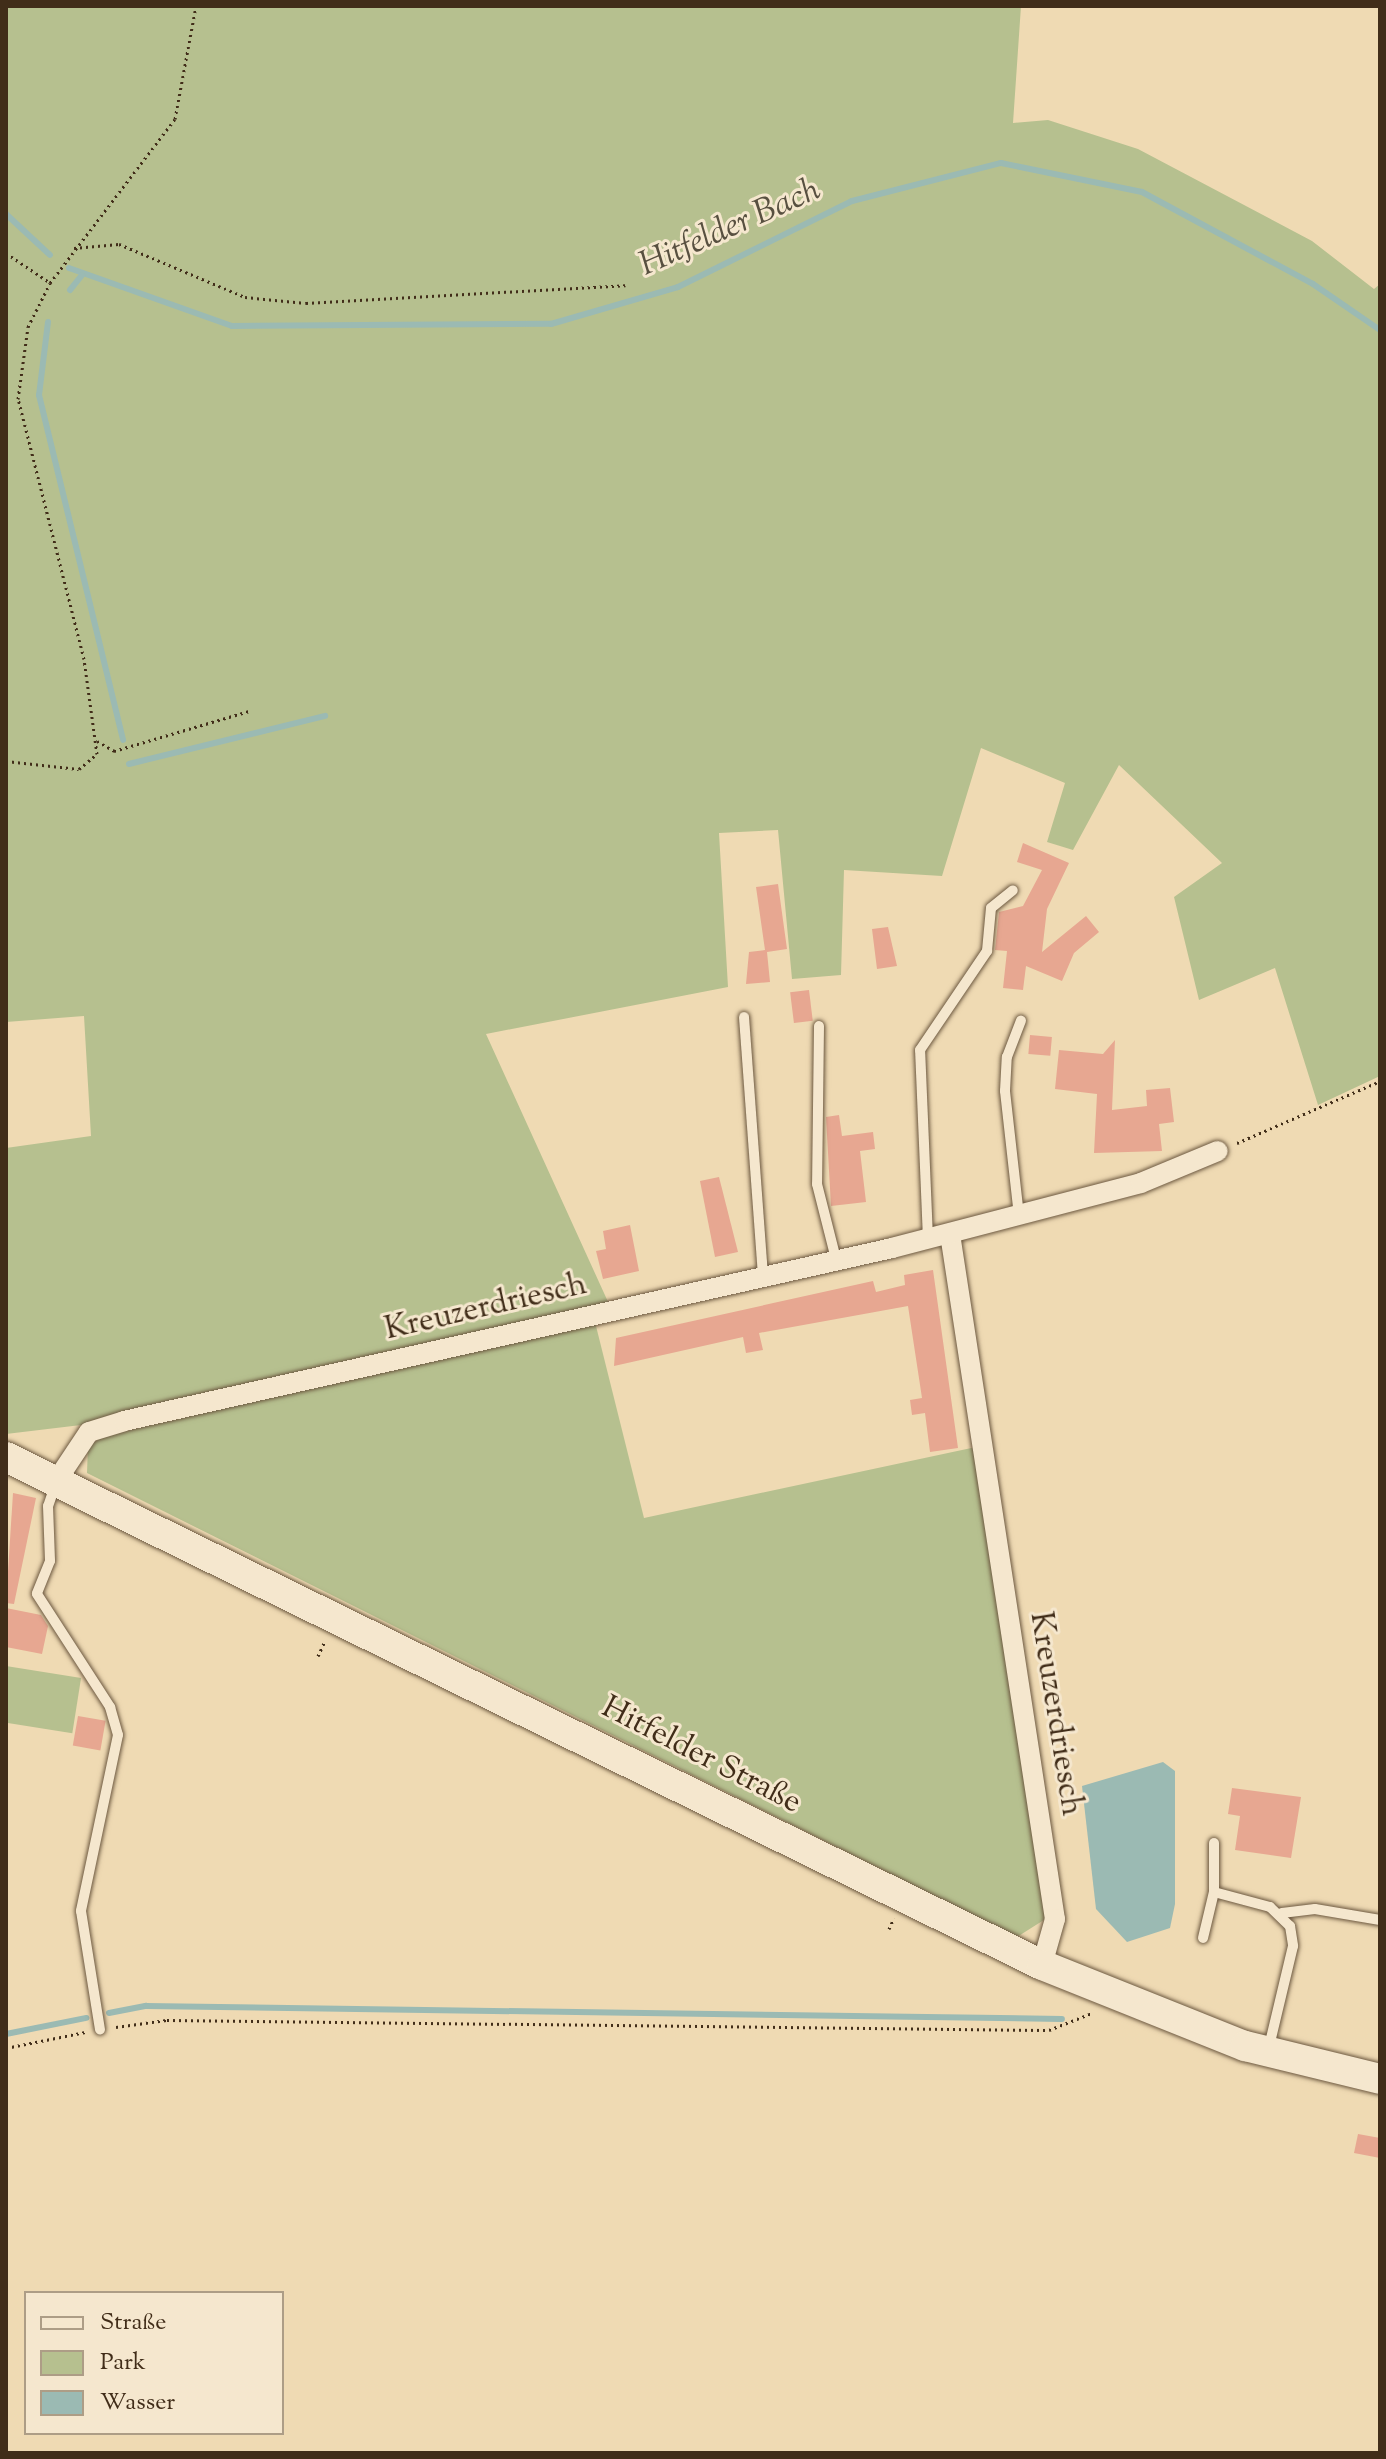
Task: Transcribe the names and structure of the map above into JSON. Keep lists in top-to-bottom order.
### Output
{
  "streets": {
    "main road": ["Hitfelder Straße"],
    "street": ["Kreuzerdriesch"]
  },
  "crossings": [
    ["Kreuzerdriesch", "Hitfelder Straße"]
  ],
  "water": ["Hitfelder Bach"],
  "legend": ["Straße", "Park", "Wasser"]
}
